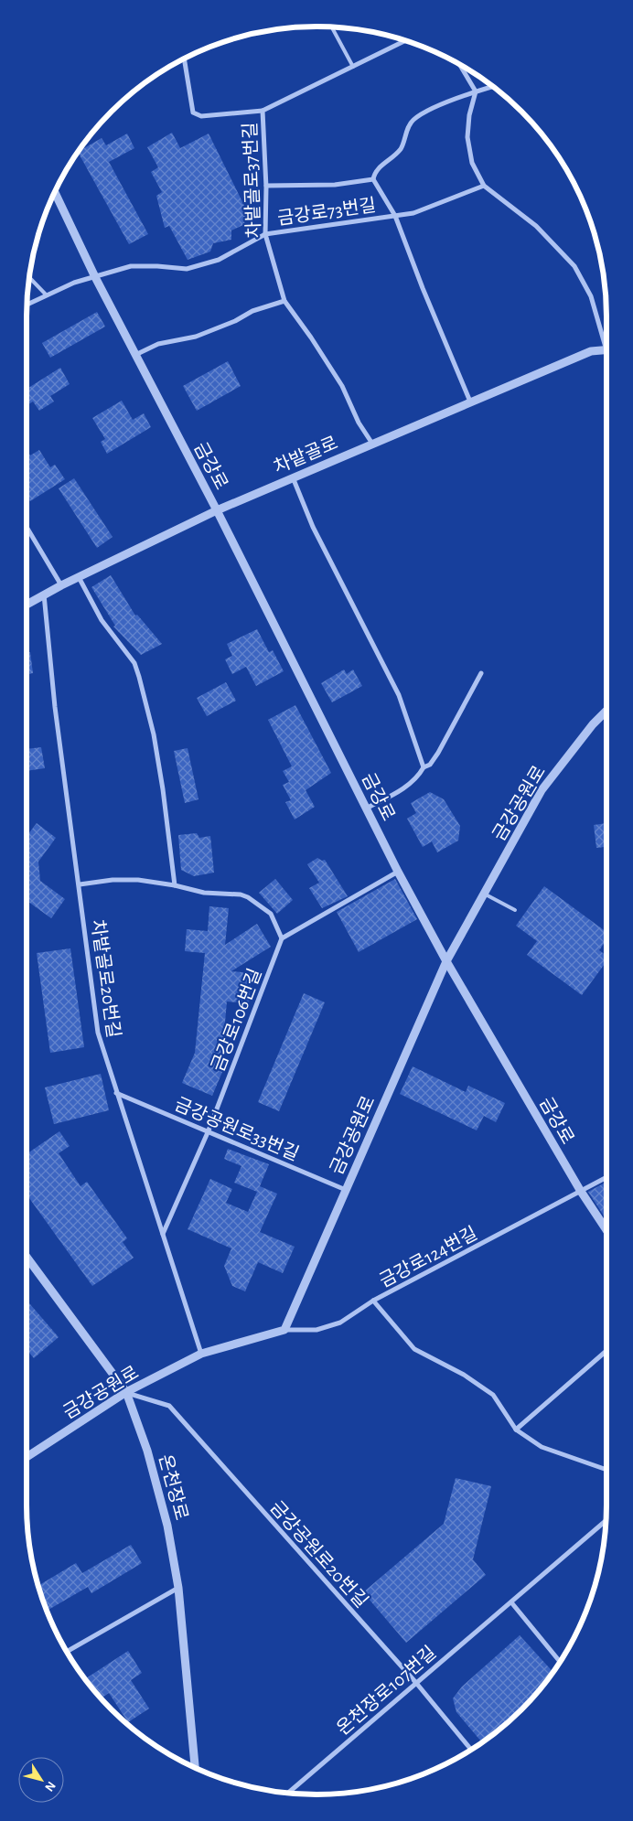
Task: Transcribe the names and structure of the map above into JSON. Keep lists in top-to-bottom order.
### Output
{
  "streets": {
    "street": [
      "차밭골로37번길",
      "금강로73번길",
      "차밭골로",
      "금강로",
      "금강공원로",
      "차밭골로20번길",
      "금강로106번길",
      "금강공원로33번길",
      "금강로124번길",
      "온천장로",
      "금강공원로20번길",
      "온천장로107번길"
    ]
  },
  "crossings": [
    ["차밭골로37번길", "금강로73번길"],
    ["차밭골로37번길", "차밭골로"],
    ["금강로73번길", "금강로"],
    ["차밭골로", "금강로"],
    ["차밭골로", "차밭골로20번길"],
    ["금강로", "금강공원로"],
    ["금강로", "금강로124번길"],
    ["금강공원로", "차밭골로20번길"],
    ["금강공원로", "금강공원로33번길"],
    ["금강공원로", "금강로124번길"],
    ["금강공원로", "온천장로"],
    ["금강공원로", "금강공원로20번길"],
    ["차밭골로20번길", "금강로106번길"],
    ["차밭골로20번길", "금강공원로33번길"],
    ["금강로106번길", "금강공원로33번길"],
    ["온천장로", "금강공원로20번길"],
    ["금강공원로20번길", "온천장로107번길"]
  ],
  "north": "bottom right"
}
